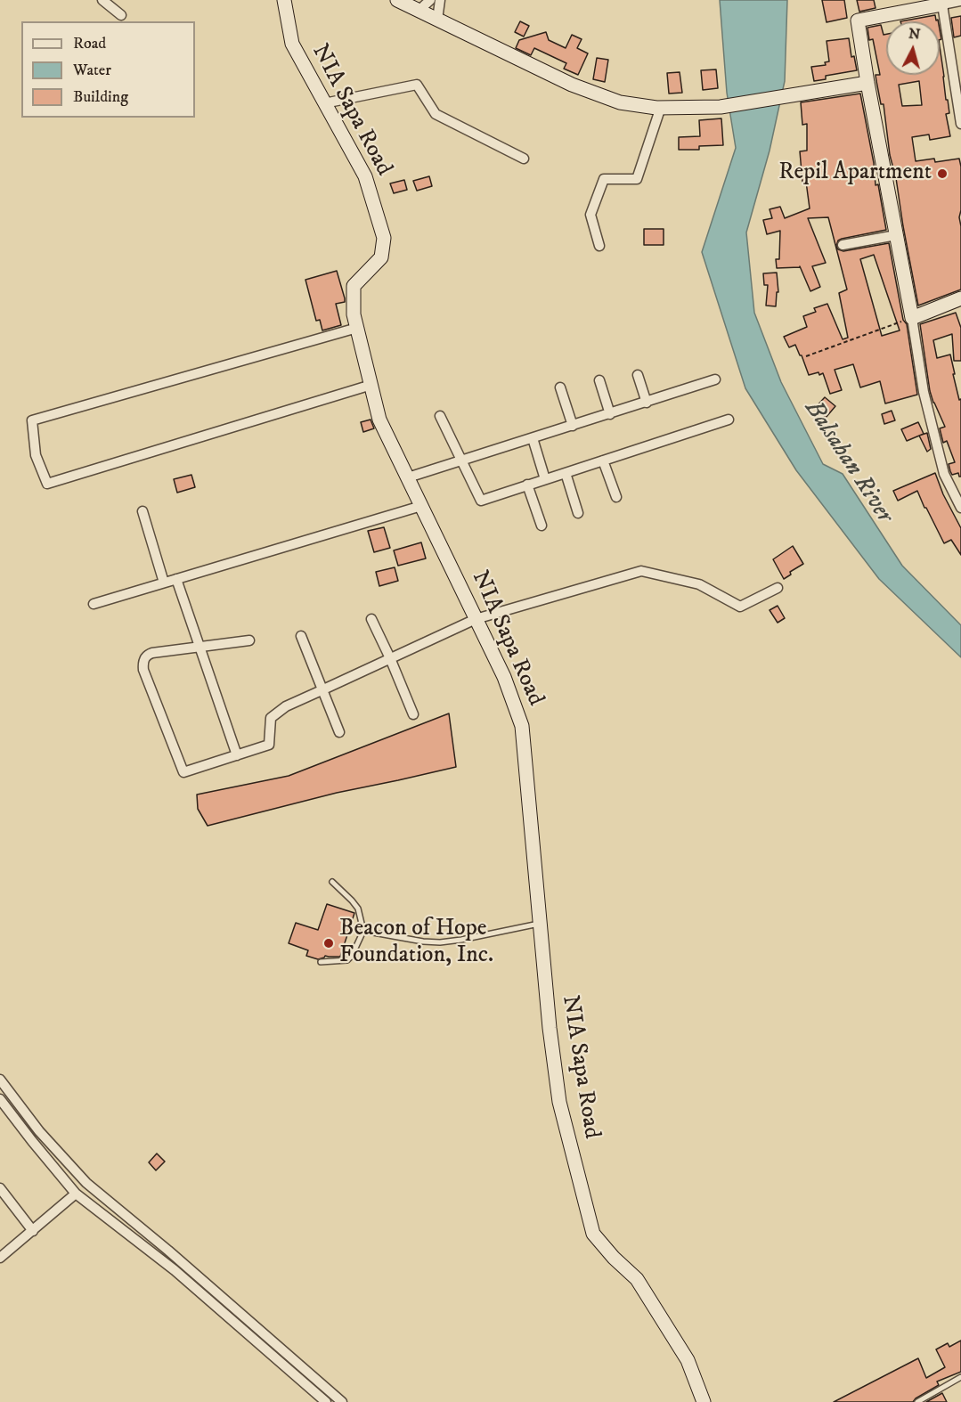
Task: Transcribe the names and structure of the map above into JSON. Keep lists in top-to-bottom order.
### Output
{
  "streets": {
    "street": ["NIA Sapa Road"]
  },
  "water": ["Balsahan River"],
  "places": ["Repil Apartment", "Beacon of Hope Foundation, Inc."],
  "legend": ["Road", "Water", "Building"],
  "north": "top"
}
